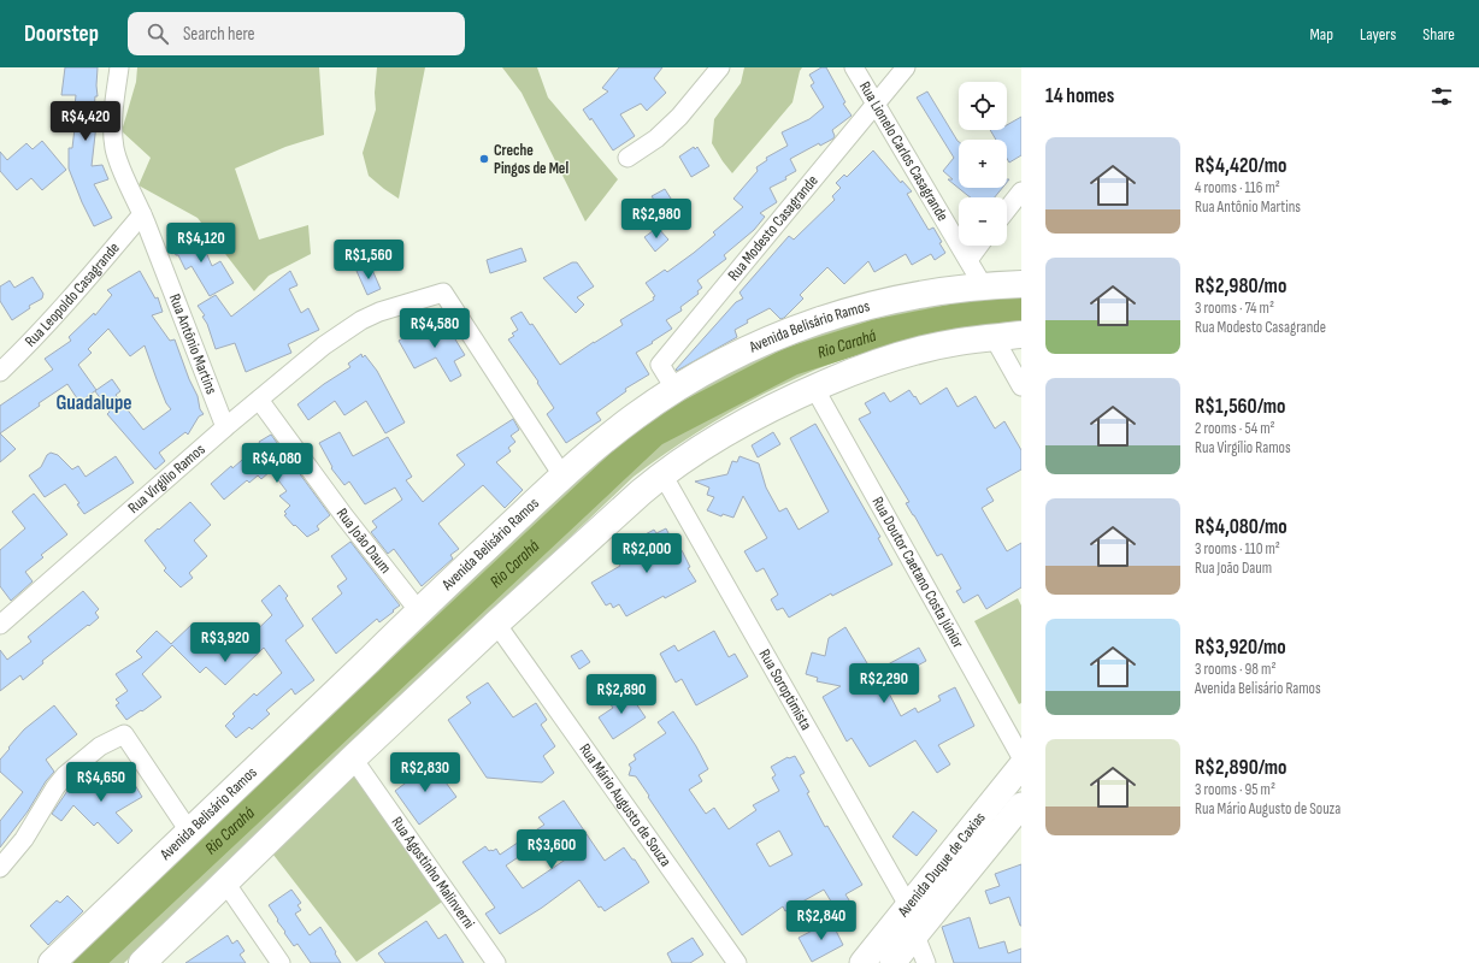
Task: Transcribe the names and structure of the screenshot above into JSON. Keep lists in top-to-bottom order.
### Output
{
  "streets": {
    "main road": ["Avenida Belisário Ramos", "Avenida Duque de Caxias"],
    "street": [
      "Rua Lionelo Carlos Casagrande",
      "Rua Modesto Casagrande",
      "Rua Leopoldo Casagrande",
      "Rua Antônio Martins",
      "Rua Virgílio Ramos",
      "Rua João Daum",
      "Rua Doutor Caetano Costa Júnior",
      "Rua Soroptimista",
      "Rua Mário Augusto de Souza",
      "Rua Agostinho Malinverni"
    ]
  },
  "crossings": [
    ["Rua Lionelo Carlos Casagrande", "Rua Modesto Casagrande"],
    ["Rua Lionelo Carlos Casagrande", "Avenida Belisário Ramos"],
    ["Rua Modesto Casagrande", "Avenida Belisário Ramos"],
    ["Rua Leopoldo Casagrande", "Rua Antônio Martins"],
    ["Avenida Belisário Ramos", "Rua Virgílio Ramos"],
    ["Avenida Belisário Ramos", "Rua João Daum"],
    ["Rua Antônio Martins", "Rua Virgílio Ramos"],
    ["Rua Virgílio Ramos", "Rua João Daum"],
    ["Rua Soroptimista", "Avenida Duque de Caxias"]
  ],
  "districts": ["Guadalupe"],
  "water": ["Rio Carahá"],
  "places": ["Creche Pingos de Mel"],
  "page": {
    "header": "Doorstep",
    "search": "Search here",
    "nav": ["Map", "Layers", "Share"],
    "heading": "14 homes",
    "map_buttons": ["+", "−"],
    "price": [
      "R$4,420",
      "R$2,980",
      "R$4,120",
      "R$1,560",
      "R$4,580",
      "R$4,080",
      "R$2,000",
      "R$3,920",
      "R$2,290",
      "R$2,890",
      "R$2,830",
      "R$4,650",
      "R$3,600",
      "R$2,840"
    ],
    "list": [
      {
        "name": "R$4,420/mo",
        "note": "4 rooms · 116 m² · Rua Antônio Martins"
      },
      {
        "name": "R$2,980/mo",
        "note": "3 rooms · 74 m² · Rua Modesto Casagrande"
      },
      {
        "name": "R$1,560/mo",
        "note": "2 rooms · 54 m² · Rua Virgílio Ramos"
      },
      {
        "name": "R$4,080/mo",
        "note": "3 rooms · 110 m² · Rua João Daum"
      },
      {
        "name": "R$3,920/mo",
        "note": "3 rooms · 98 m² · Avenida Belisário Ramos"
      },
      {
        "name": "R$2,890/mo",
        "note": "3 rooms · 95 m² · Rua Mário Augusto de Souza"
      }
    ]
  }
}
